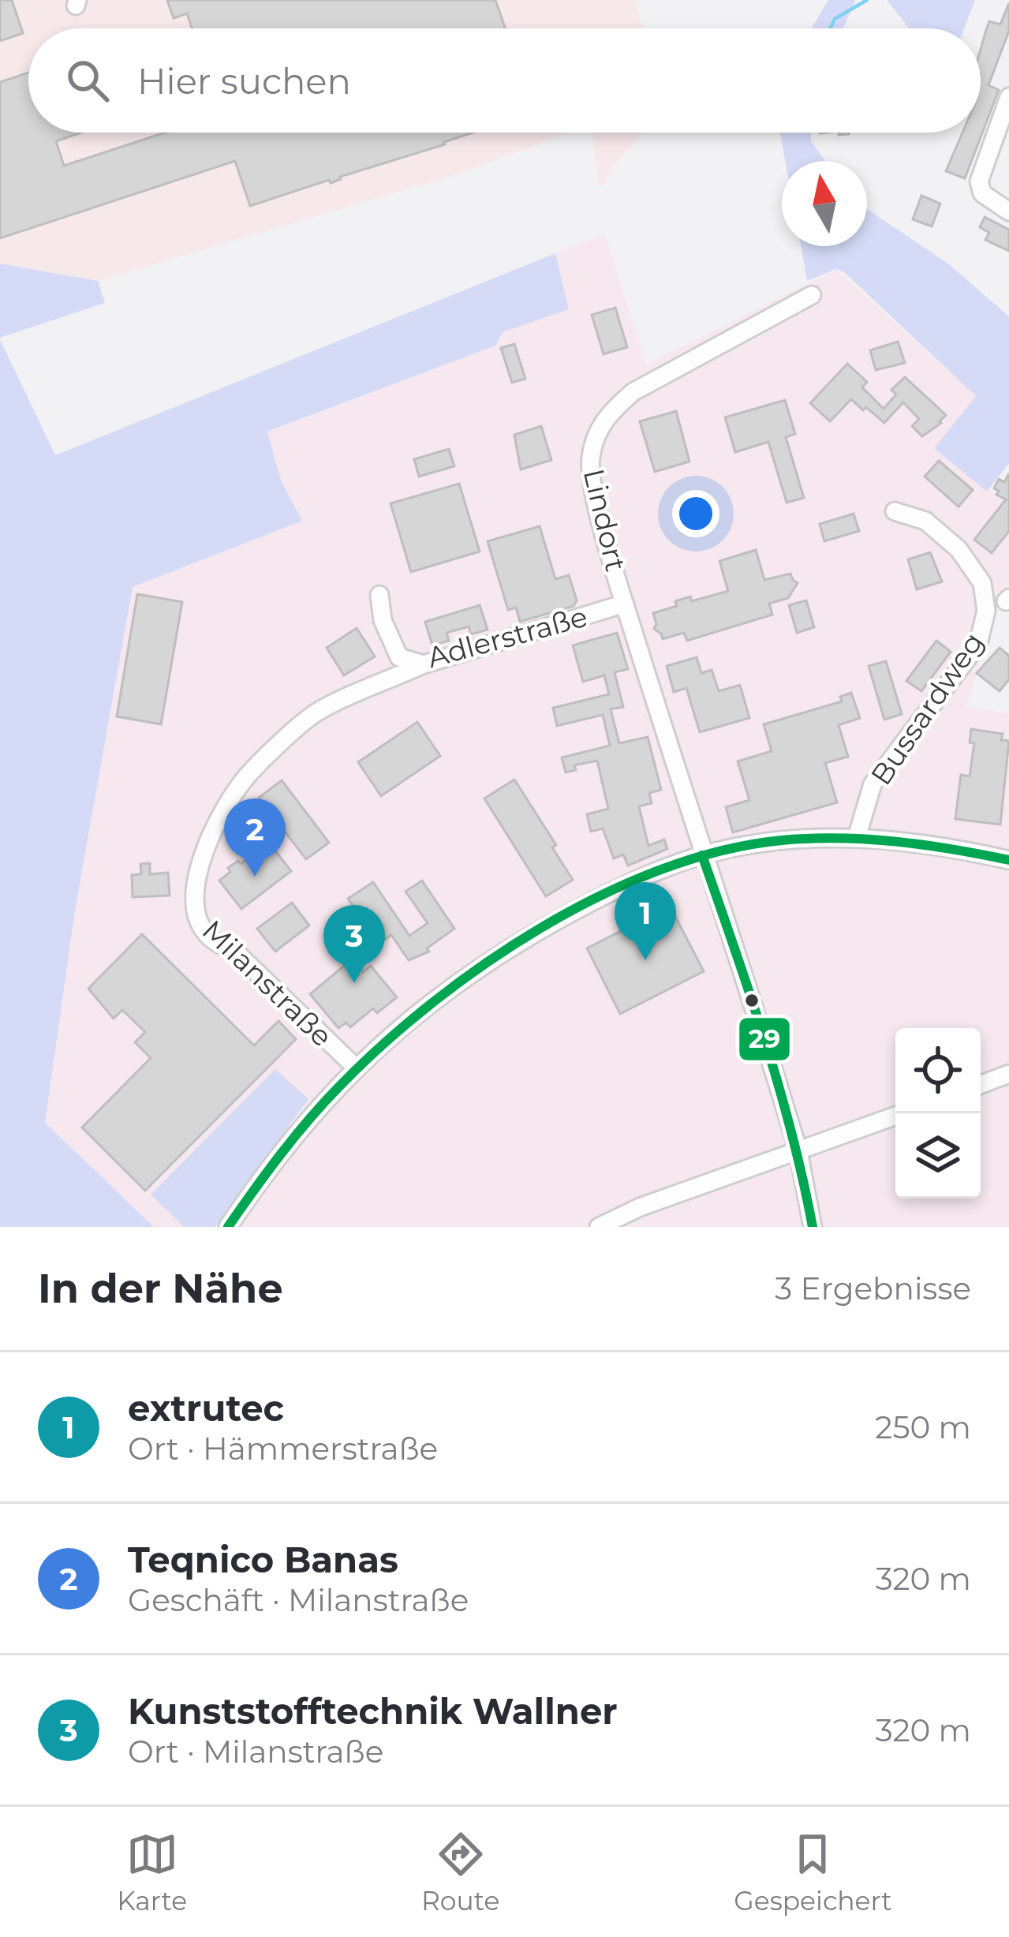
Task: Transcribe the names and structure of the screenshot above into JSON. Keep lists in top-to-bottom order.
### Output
{
  "streets": {
    "street": [
      "Lindort",
      "Adlerstraße",
      "Bussardweg",
      "Milanstraße"
    ]
  },
  "crossings": [
    ["Lindort", "Adlerstraße"],
    ["Adlerstraße", "Milanstraße"]
  ],
  "lines": ["transit line 29"],
  "north": "top",
  "page": {
    "search": "Hier suchen",
    "pins": ["2", "1", "3"],
    "heading": ["In der Nähe", "3 Ergebnisse"],
    "list": [
      {
        "mark": "1",
        "name": "extrutec",
        "note": "Ort · Hämmerstraße",
        "value": "250 m"
      },
      {
        "mark": "2",
        "name": "Teqnico Banas",
        "note": "Geschäft · Milanstraße",
        "value": "320 m"
      },
      {
        "mark": "3",
        "name": "Kunststofftechnik Wallner",
        "note": "Ort · Milanstraße",
        "value": "320 m"
      }
    ],
    "nav": ["Karte", "Route", "Gespeichert"]
  }
}
